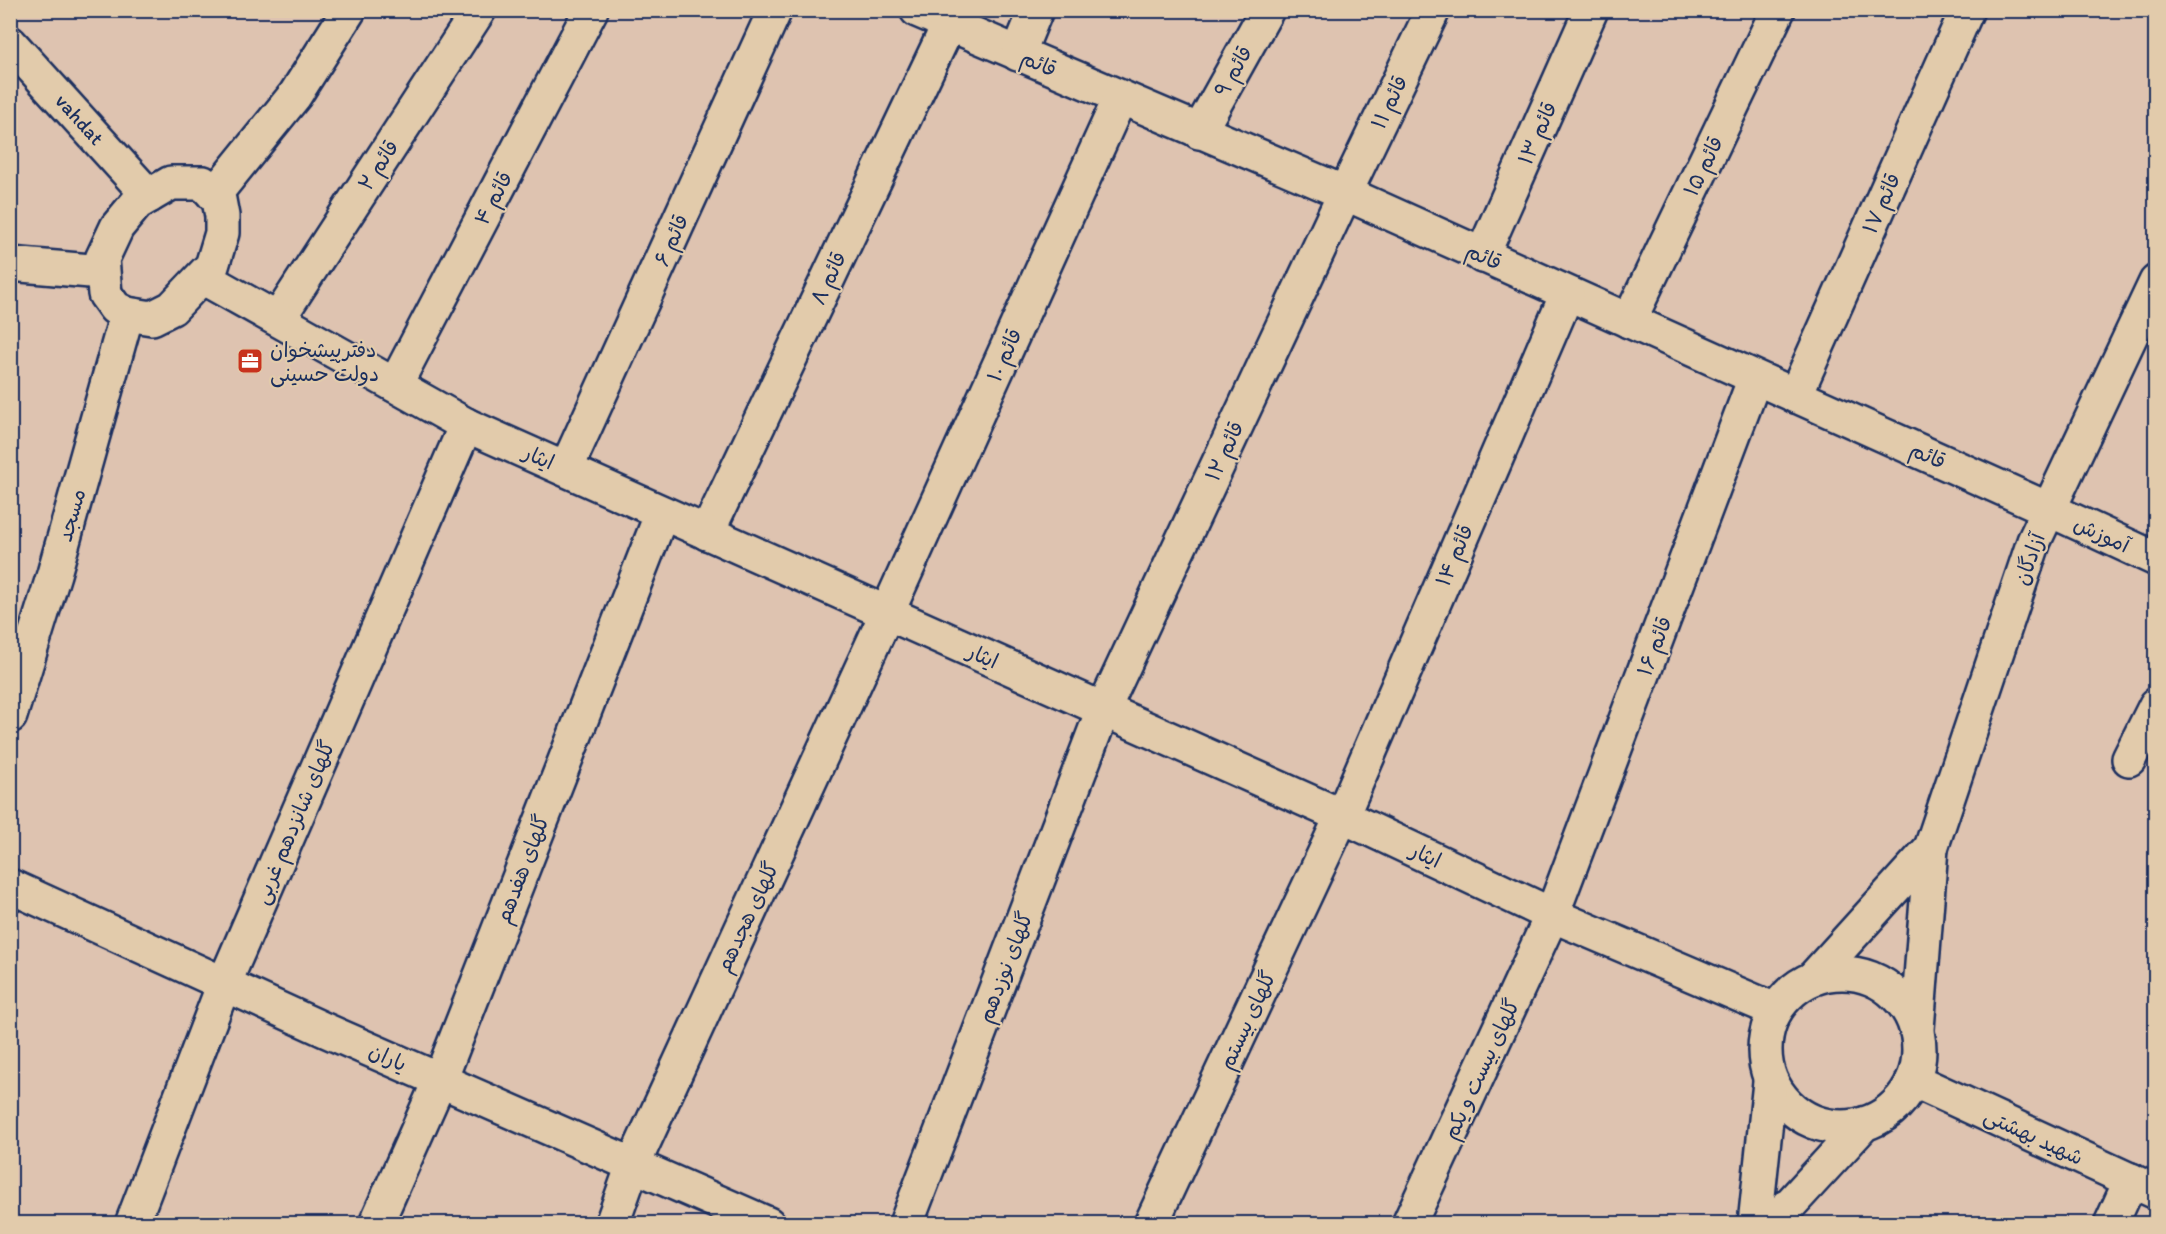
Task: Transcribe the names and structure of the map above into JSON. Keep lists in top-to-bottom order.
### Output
{
  "streets": {
    "street": [
      "قائم",
      "قائم ۹",
      "قائم ۱۱",
      "vahdat",
      "قائم ۱۳",
      "قائم ۲",
      "قائم ۱۵",
      "قائم ۴",
      "قائم ۱۷",
      "قائم ۶",
      "قائم ۸",
      "قائم ۱۰",
      "قائم ۱۲",
      "ایثار",
      "مسجد",
      "آموزش",
      "قائم ۱۴",
      "آزادگان",
      "قائم ۱۶",
      "گلهای شانزدهم غربی",
      "گلهای هفدهم",
      "گلهای هجدهم",
      "گلهای نوزدهم",
      "گلهای بیستم",
      "یاران",
      "گلهای بیست و یکم",
      "شهید بهشتی"
    ]
  },
  "crossings": [
    ["قائم", "قائم ۹"],
    ["قائم", "قائم ۱۱"],
    ["قائم", "قائم ۱۳"],
    ["قائم", "قائم ۱۵"],
    ["قائم", "قائم ۱۷"],
    ["قائم", "قائم ۸"],
    ["قائم", "قائم ۱۰"],
    ["قائم", "قائم ۱۲"],
    ["قائم", "آموزش"],
    ["قائم", "قائم ۱۴"],
    ["قائم", "آزادگان"],
    ["قائم", "قائم ۱۶"],
    ["قائم ۱۱", "قائم ۱۲"],
    ["vahdat", "ایثار"],
    ["vahdat", "مسجد"],
    ["قائم ۲", "ایثار"],
    ["قائم ۴", "ایثار"],
    ["قائم ۶", "ایثار"],
    ["قائم ۸", "ایثار"],
    ["قائم ۱۰", "ایثار"],
    ["قائم ۱۰", "گلهای هجدهم"],
    ["قائم ۱۲", "ایثار"],
    ["قائم ۱۲", "گلهای نوزدهم"],
    ["ایثار", "مسجد"],
    ["ایثار", "قائم ۱۴"],
    ["ایثار", "قائم ۱۶"],
    ["ایثار", "گلهای شانزدهم غربی"],
    ["ایثار", "گلهای هفدهم"],
    ["ایثار", "گلهای هجدهم"],
    ["ایثار", "گلهای نوزدهم"],
    ["ایثار", "گلهای بیستم"],
    ["ایثار", "گلهای بیست و یکم"],
    ["ایثار", "شهید بهشتی"],
    ["آموزش", "آزادگان"],
    ["قائم ۱۴", "گلهای بیستم"],
    ["قائم ۱۶", "گلهای بیست و یکم"],
    ["گلهای شانزدهم غربی", "یاران"],
    ["گلهای هفدهم", "یاران"],
    ["گلهای هجدهم", "یاران"]
  ],
  "places": {
    "office": ["دفترپیشخوان دولت حسینی"]
  }
}
